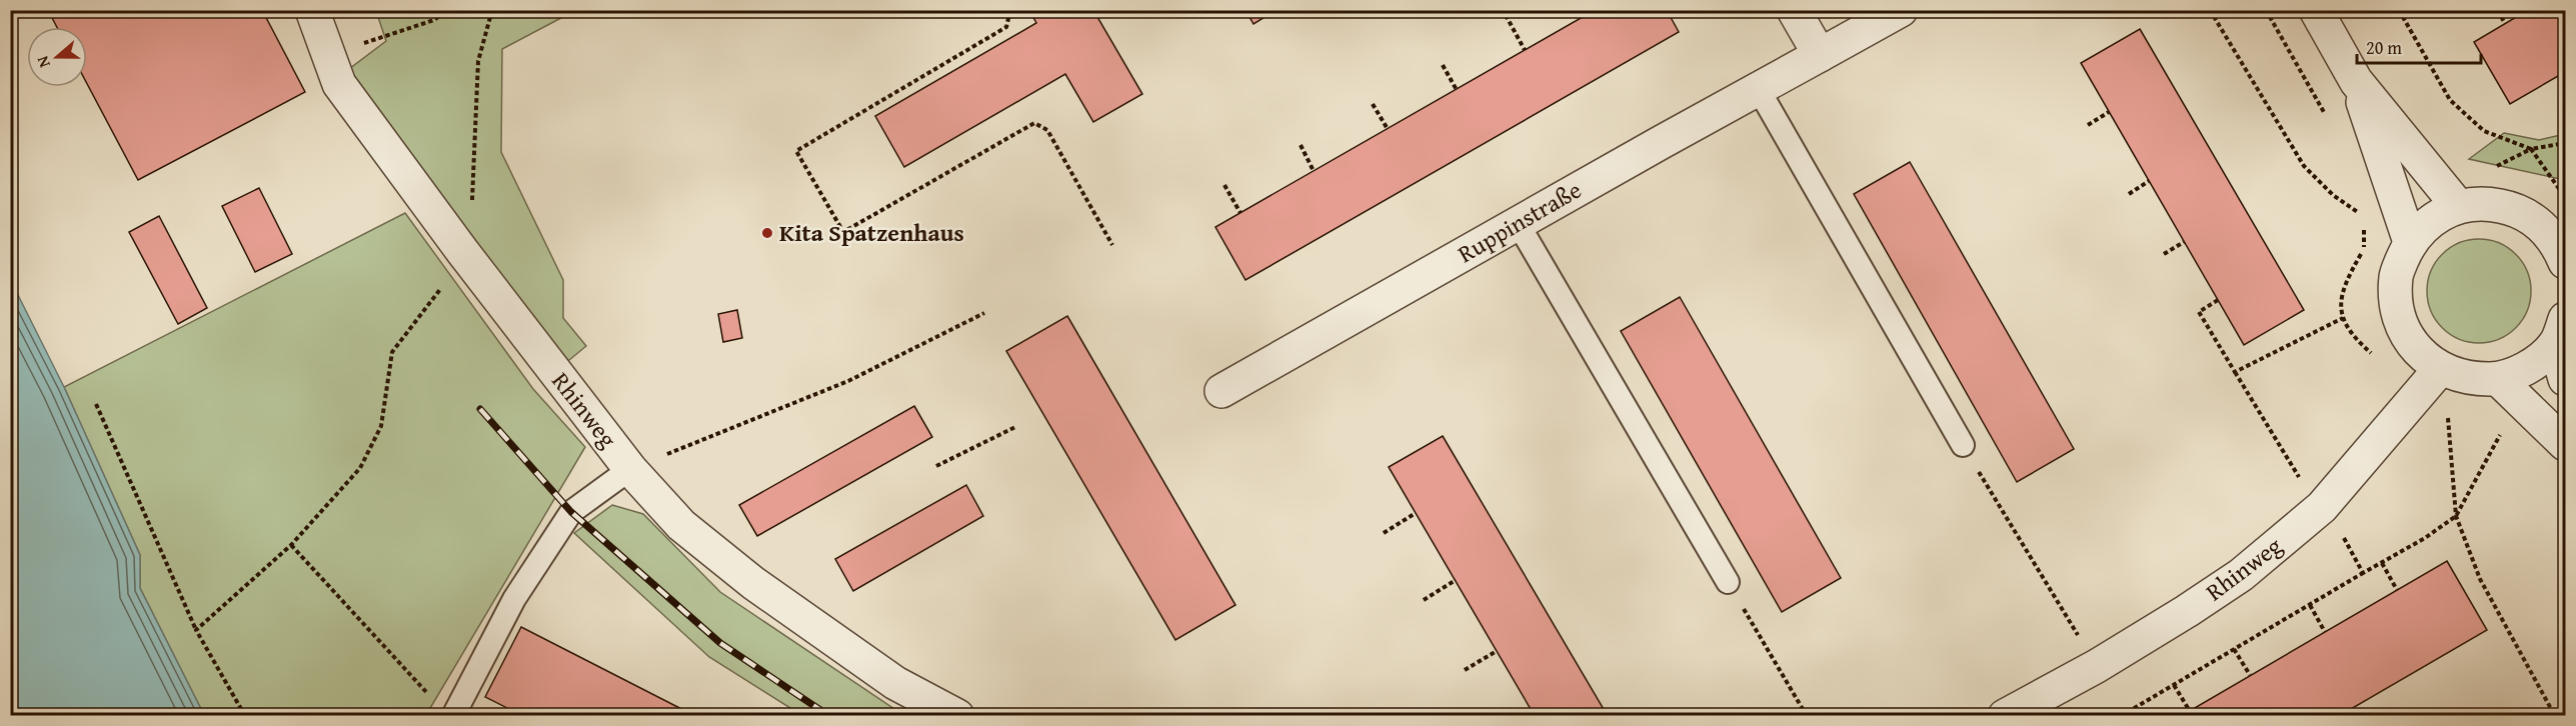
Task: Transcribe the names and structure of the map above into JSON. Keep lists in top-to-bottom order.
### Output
{
  "streets": {
    "street": ["Ruppinstraße", "Rhinweg"]
  },
  "places": ["Kita Spatzenhaus"],
  "scale_bar": "20 m",
  "north": "left"
}
